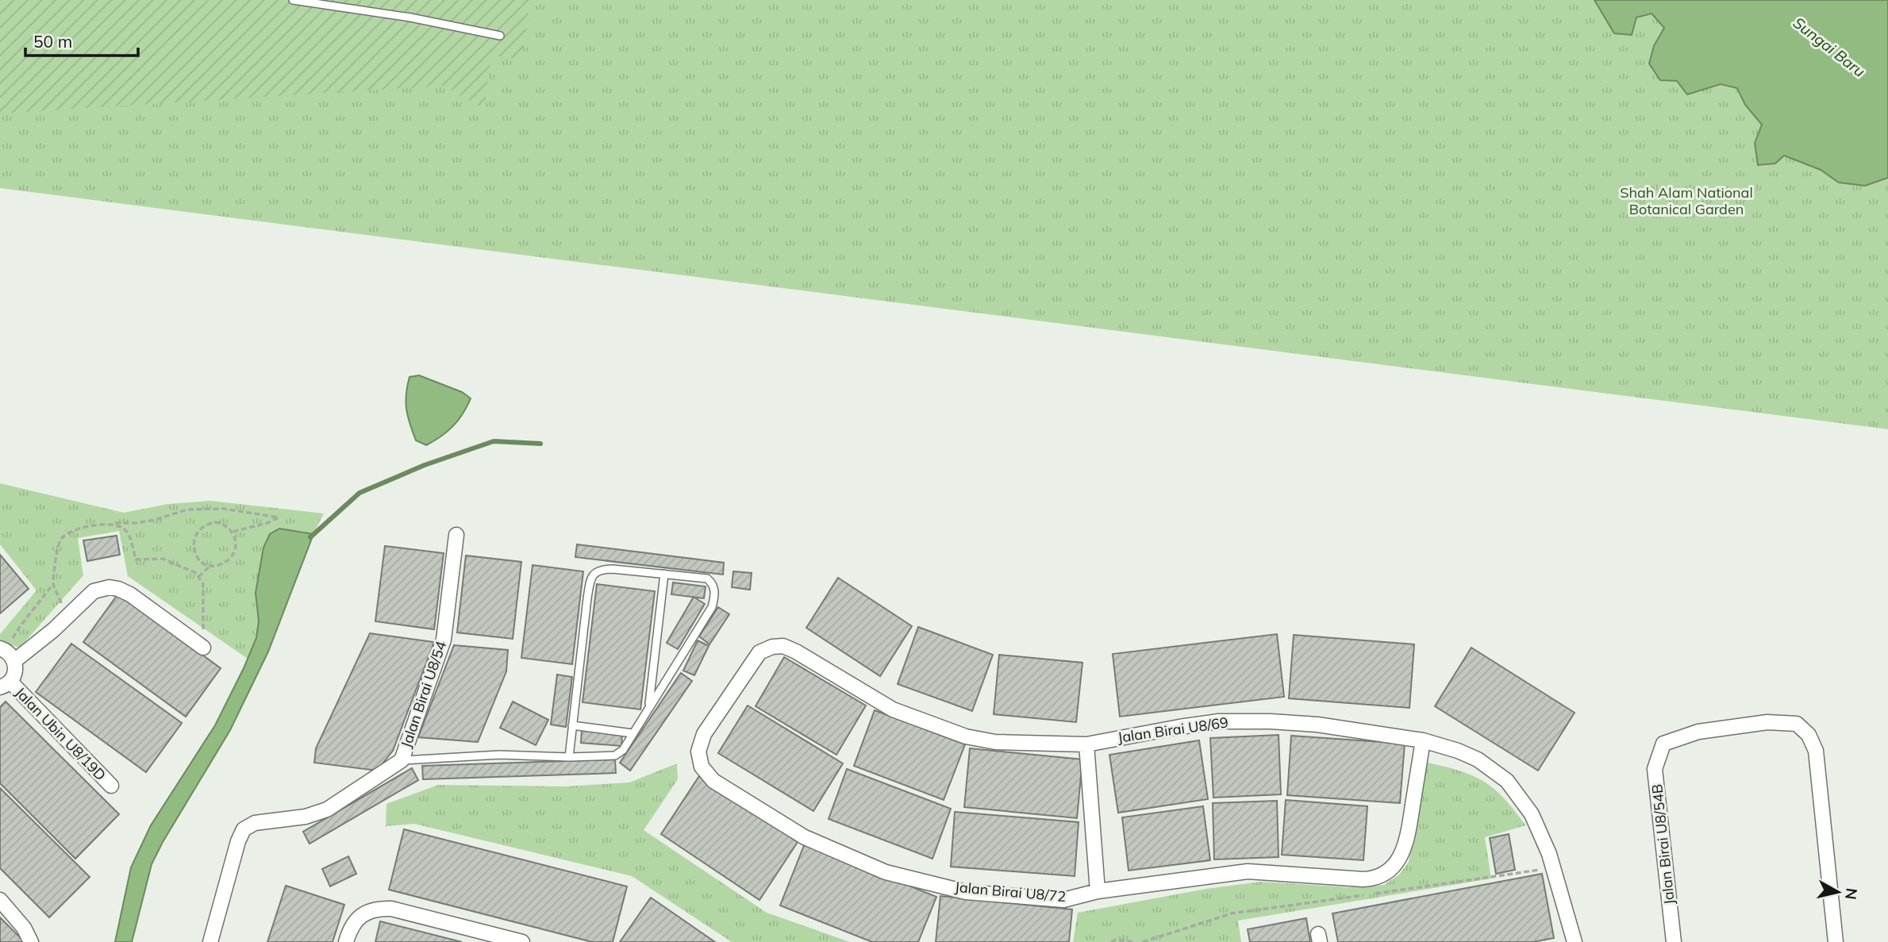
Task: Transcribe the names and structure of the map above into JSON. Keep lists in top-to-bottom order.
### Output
{
  "streets": {
    "street": [
      "Jalan Birai U8/54",
      "Jalan Birai U8/69",
      "Jalan Ubin U8/19D",
      "Jalan Birai U8/54B",
      "Jalan Birai U8/72"
    ]
  },
  "crossings": [
    ["Jalan Birai U8/69", "Jalan Birai U8/72"]
  ],
  "water": ["Sungai Baru"],
  "parks": ["Shah Alam National Botanical Garden"],
  "scale_bar": "50 m",
  "north": "right"
}
